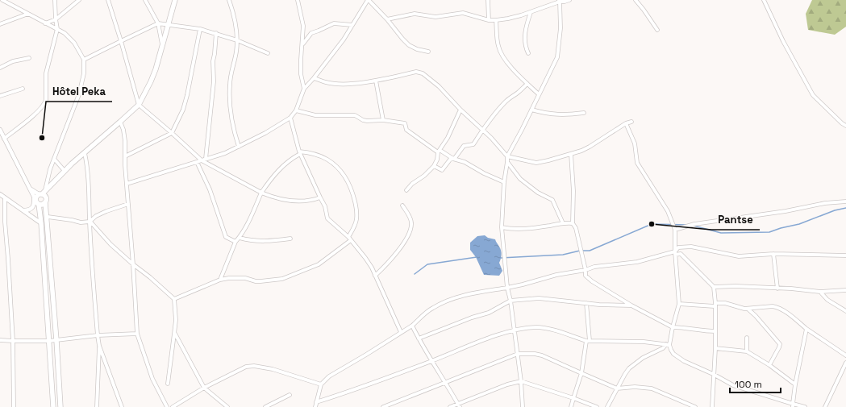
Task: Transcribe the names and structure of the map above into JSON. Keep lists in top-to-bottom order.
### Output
{
  "places": ["Hôtel Peka", "Pantse"],
  "scale_bar": "100 m"
}
